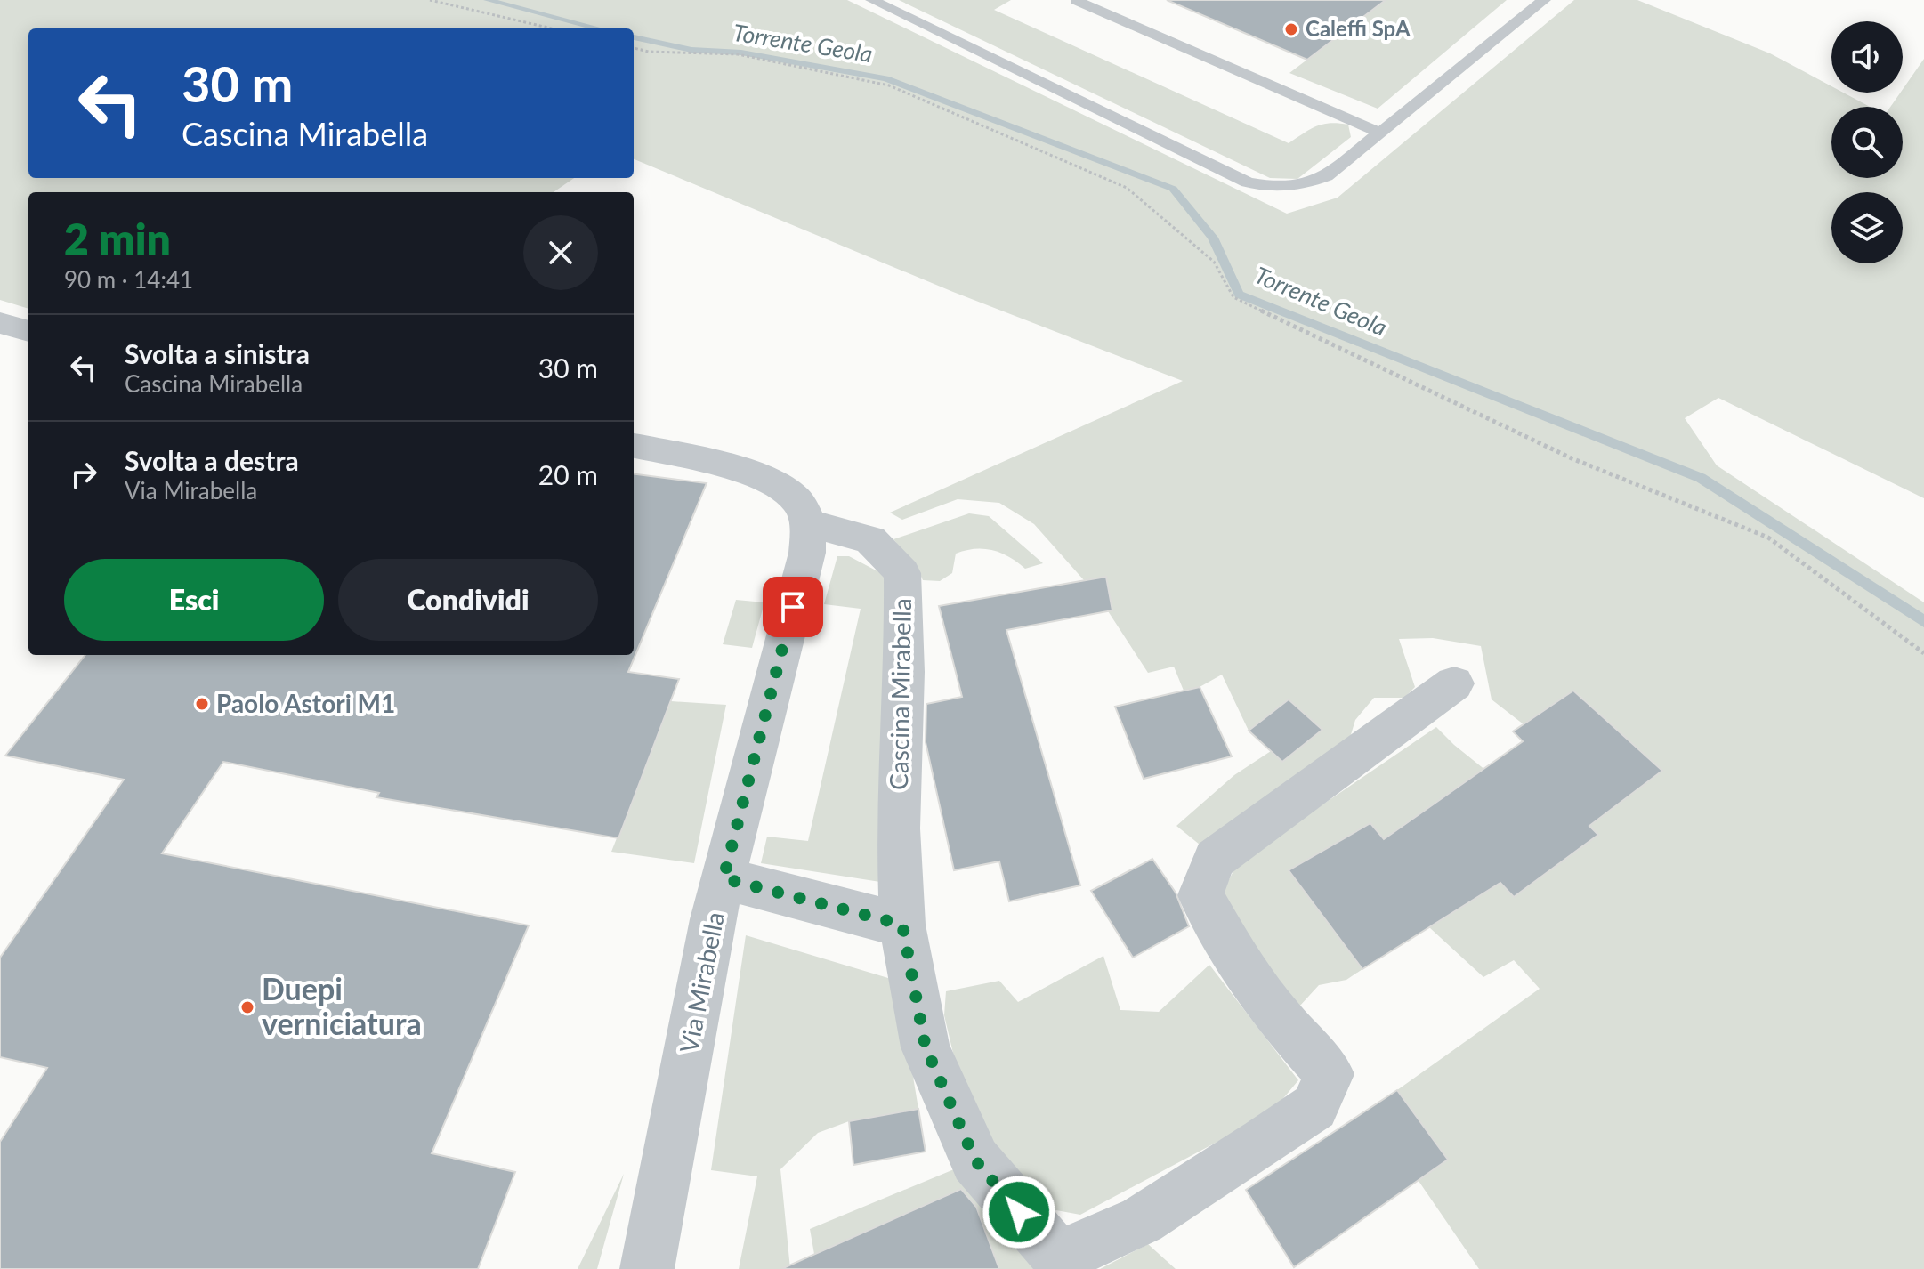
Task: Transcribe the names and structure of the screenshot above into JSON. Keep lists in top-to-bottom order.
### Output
{
  "streets": {
    "street": ["Cascina Mirabella", "Via Mirabella"]
  },
  "crossings": [
    ["Cascina Mirabella", "Via Mirabella"]
  ],
  "water": ["Torrente Geola"],
  "places": ["Caleffi SpA", "Paolo Astori M1", "Duepi verniciatura"],
  "page": {
    "turn": ["30 m", "Cascina Mirabella"],
    "heading": ["2 min", "90 m · 14:41"],
    "list": [
      {
        "name": "Svolta a sinistra",
        "note": "Cascina Mirabella",
        "value": "30 m"
      },
      {
        "name": "Svolta a destra",
        "note": "Via Mirabella",
        "value": "20 m"
      }
    ],
    "buttons": ["Esci", "Condividi"]
  }
}
